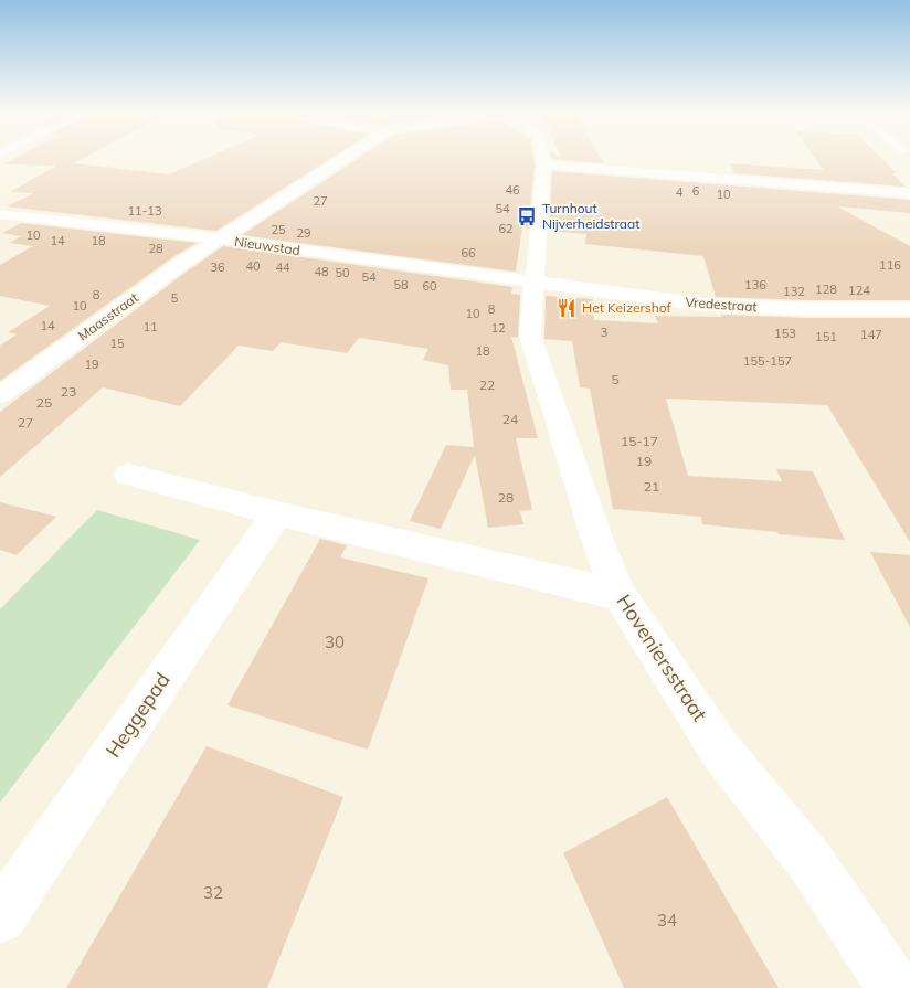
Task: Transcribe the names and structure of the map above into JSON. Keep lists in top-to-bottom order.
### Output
{
  "streets": {
    "street": [
      "Nieuwstad",
      "Vredestraat",
      "Maasstraat",
      "Hoveniersstraat",
      "Heggepad"
    ]
  },
  "crossings": [
    ["Nieuwstad", "Vredestraat"],
    ["Nieuwstad", "Maasstraat"],
    ["Nieuwstad", "Hoveniersstraat"],
    ["Vredestraat", "Hoveniersstraat"]
  ],
  "places": {
    "bus stop": ["Turnhout Nijverheidstraat"],
    "restaurant": ["Het Keizershof"]
  },
  "house_numbers": [
    "46",
    "6",
    "4",
    "10",
    "27",
    "54",
    "11-13",
    "62",
    "25",
    "29",
    "10",
    "14",
    "18",
    "28",
    "66",
    "116",
    "40",
    "36",
    "44",
    "48",
    "50",
    "54",
    "58",
    "136",
    "60",
    "128",
    "124",
    "132",
    "8",
    "5",
    "10",
    "8",
    "10",
    "14",
    "11",
    "12",
    "3",
    "153",
    "147",
    "151",
    "15",
    "18",
    "155-157",
    "19",
    "5",
    "22",
    "23",
    "25",
    "24",
    "27",
    "15-17",
    "19",
    "21",
    "28",
    "30",
    "32",
    "34"
  ]
}
